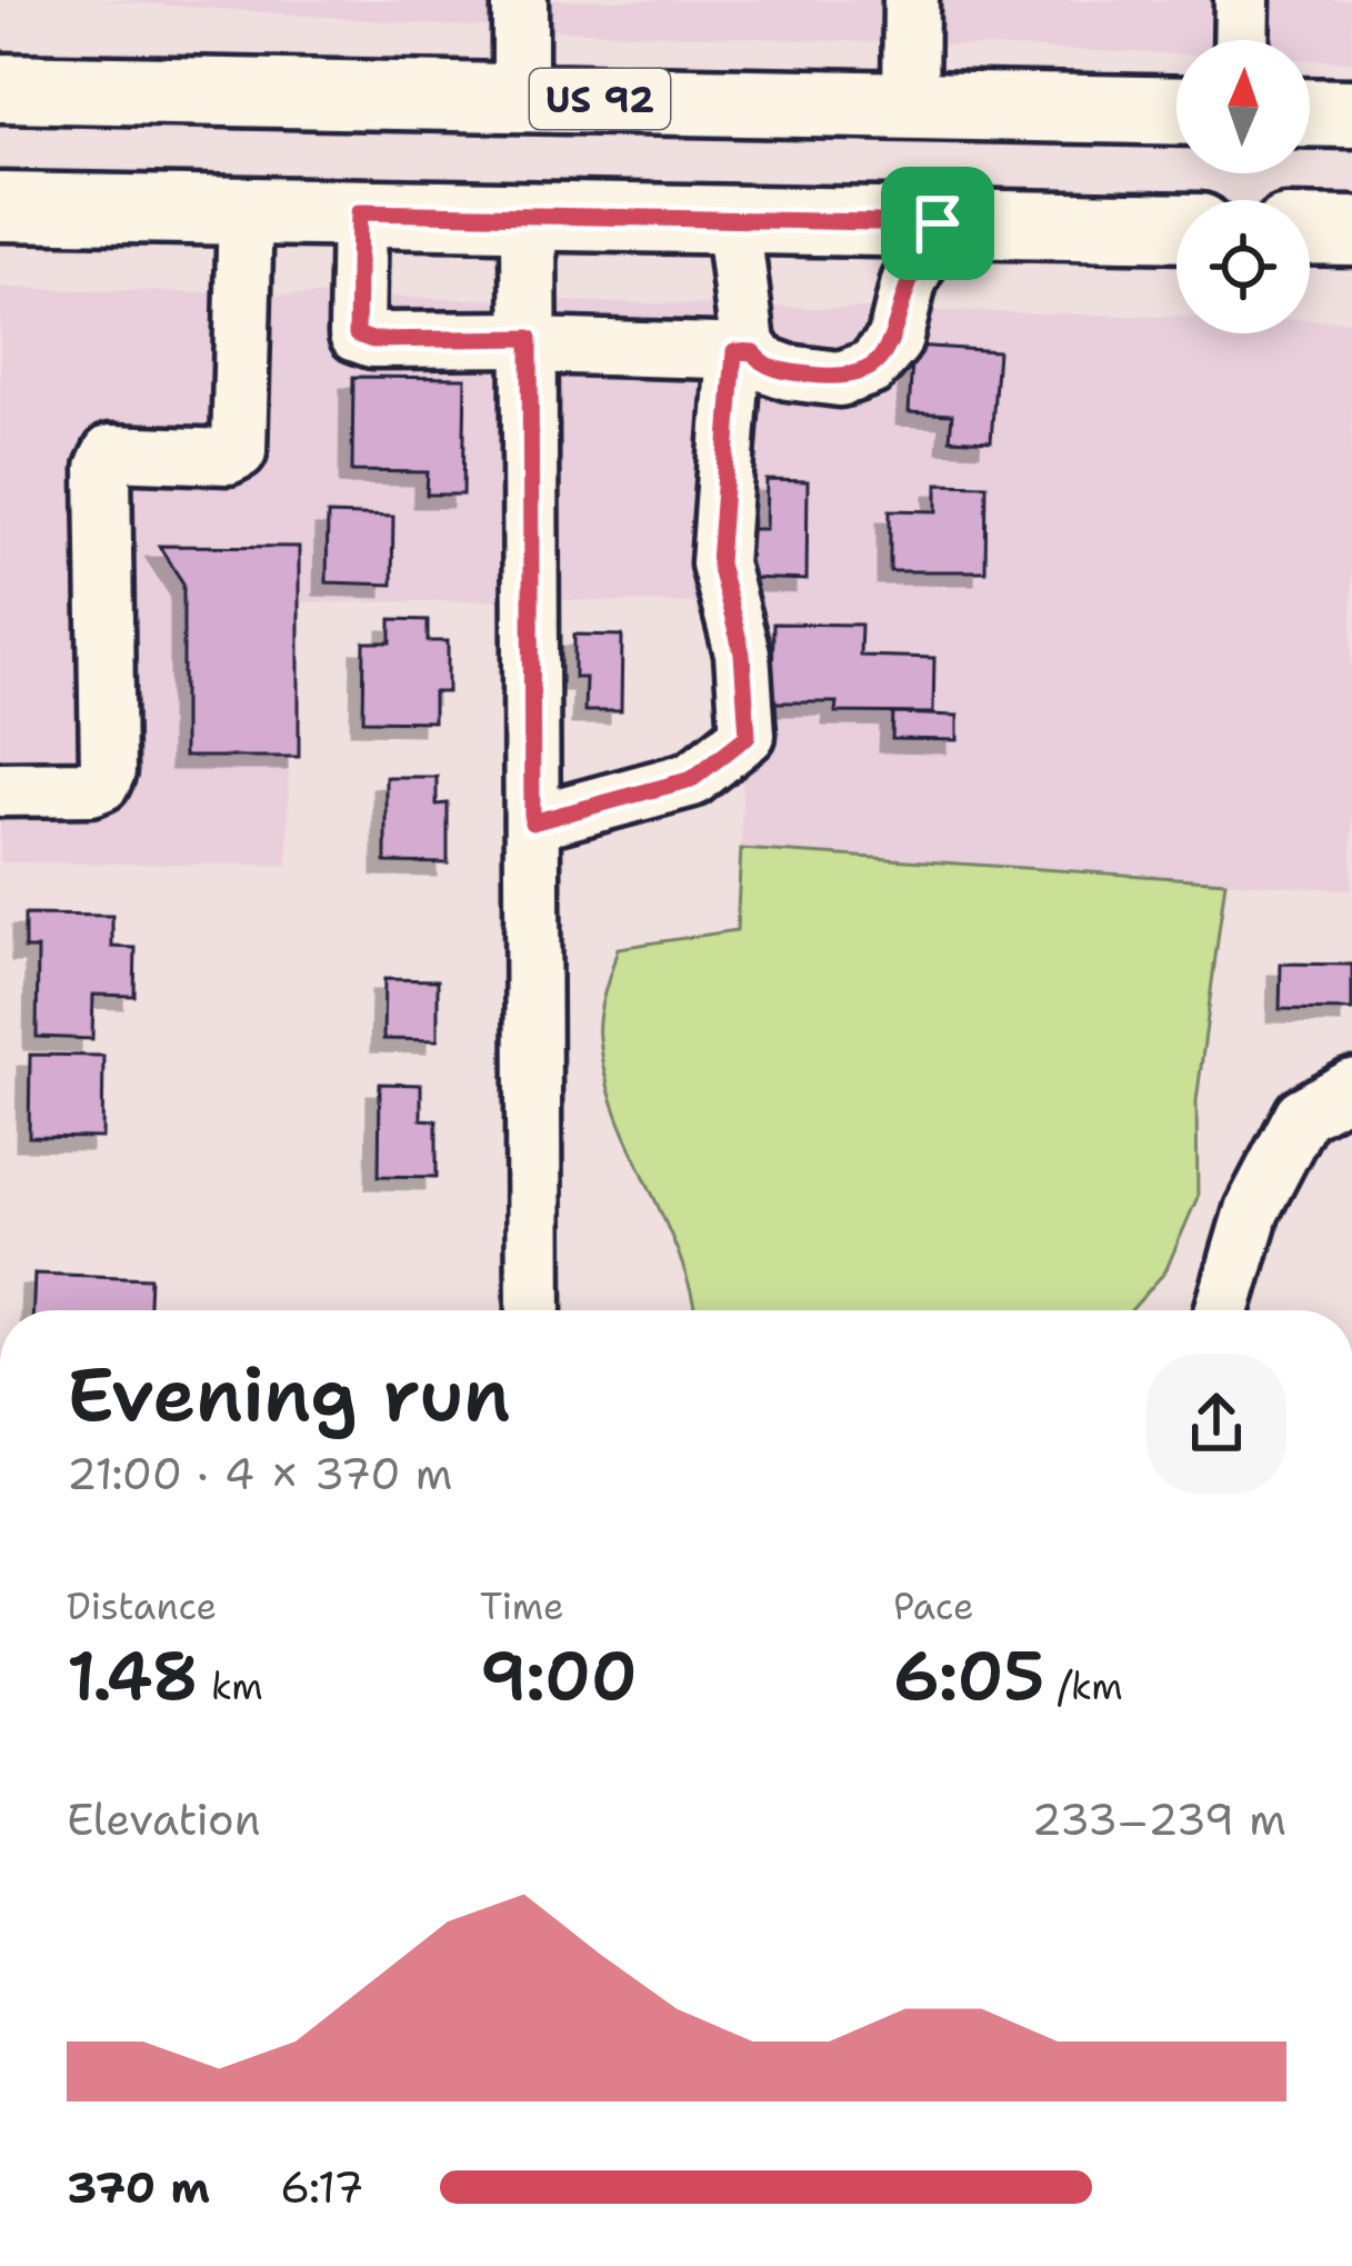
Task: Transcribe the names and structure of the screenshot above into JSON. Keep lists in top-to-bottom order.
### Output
{
  "streets": {
    "main road": ["US 92"]
  },
  "north": "top",
  "page": {
    "heading": ["Evening run", "21:00 · 4 × 370 m"],
    "stats": [
      ["Distance", "1.48 km"],
      ["Time", "9:00"],
      ["Pace", "6:05 /km"]
    ],
    "chart": ["Elevation", "233–239 m"],
    "list": [
      {
        "name": "370 m",
        "note": "6:17"
      }
    ]
  }
}
